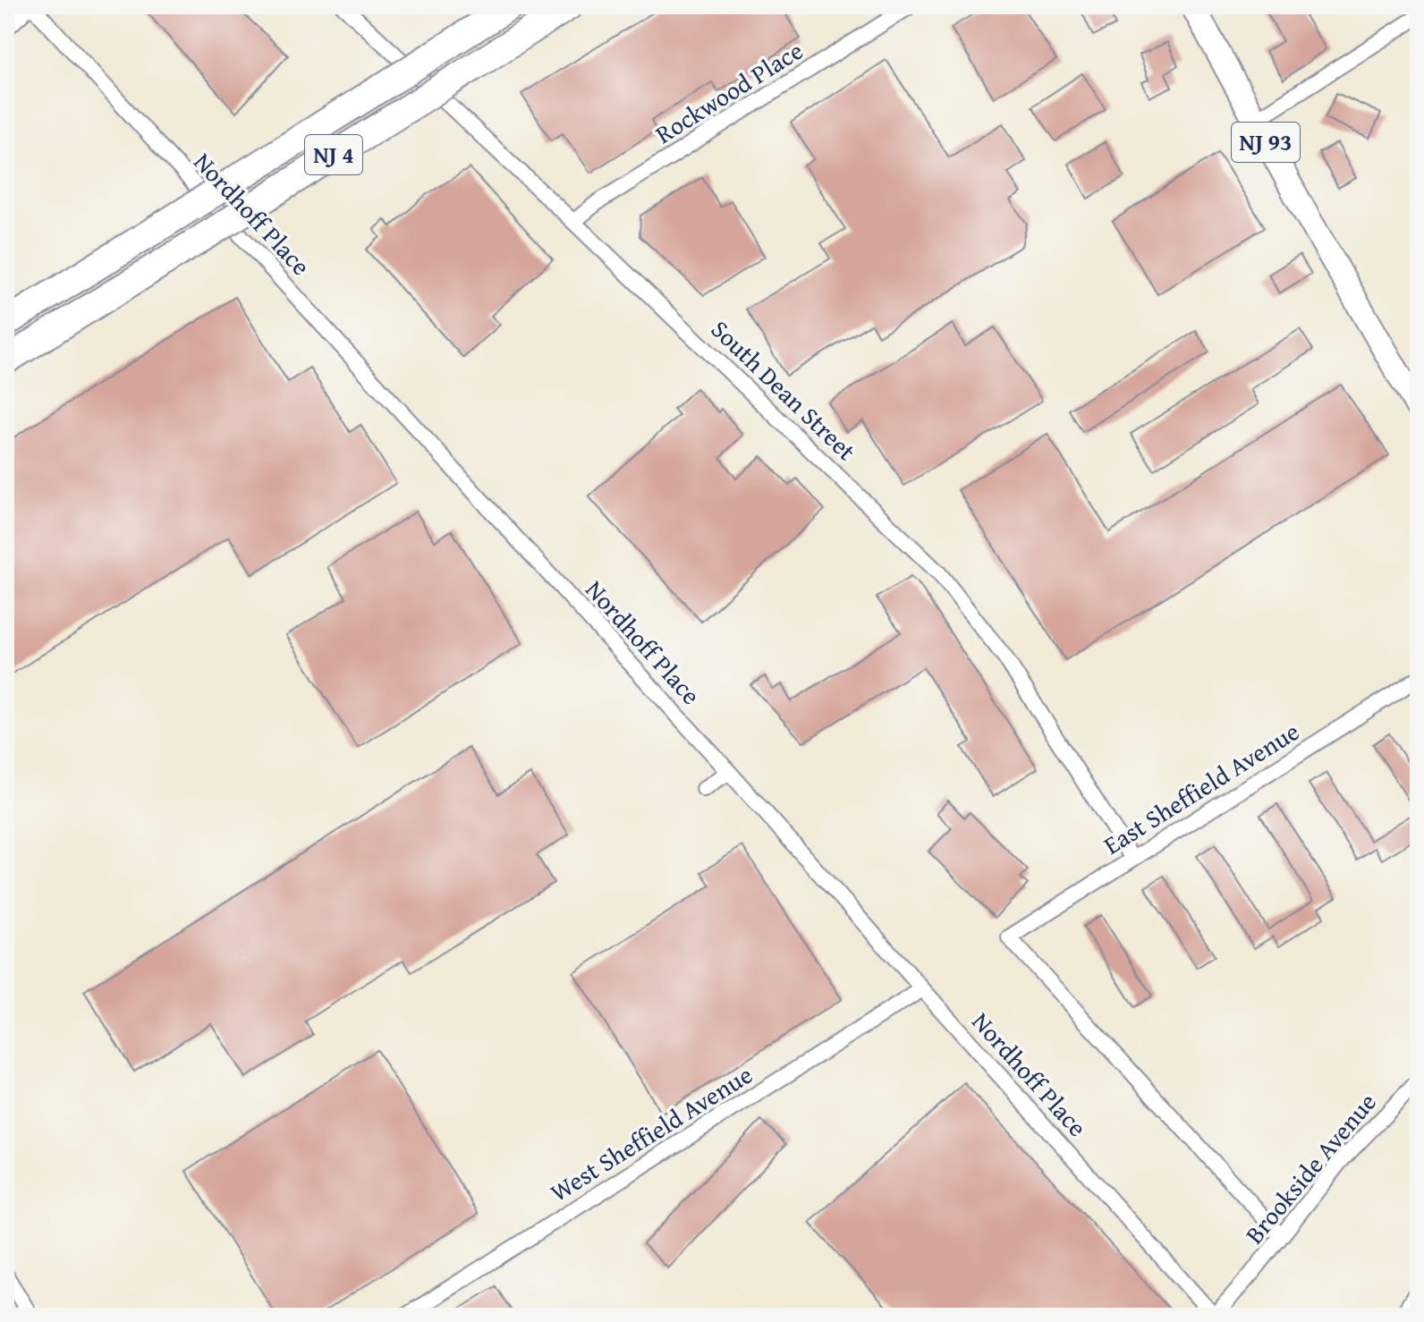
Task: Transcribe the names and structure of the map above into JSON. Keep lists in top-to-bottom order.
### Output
{
  "streets": {
    "highway": ["NJ 4"],
    "main road": ["NJ 93"],
    "street": [
      "Rockwood Place",
      "Nordhoff Place",
      "South Dean Street",
      "East Sheffield Avenue",
      "West Sheffield Avenue",
      "Brookside Avenue"
    ]
  },
  "crossings": [
    ["Rockwood Place", "South Dean Street"],
    ["Nordhoff Place", "West Sheffield Avenue"],
    ["Nordhoff Place", "Brookside Avenue"],
    ["South Dean Street", "East Sheffield Avenue"],
    ["East Sheffield Avenue", "Brookside Avenue"]
  ]
}
